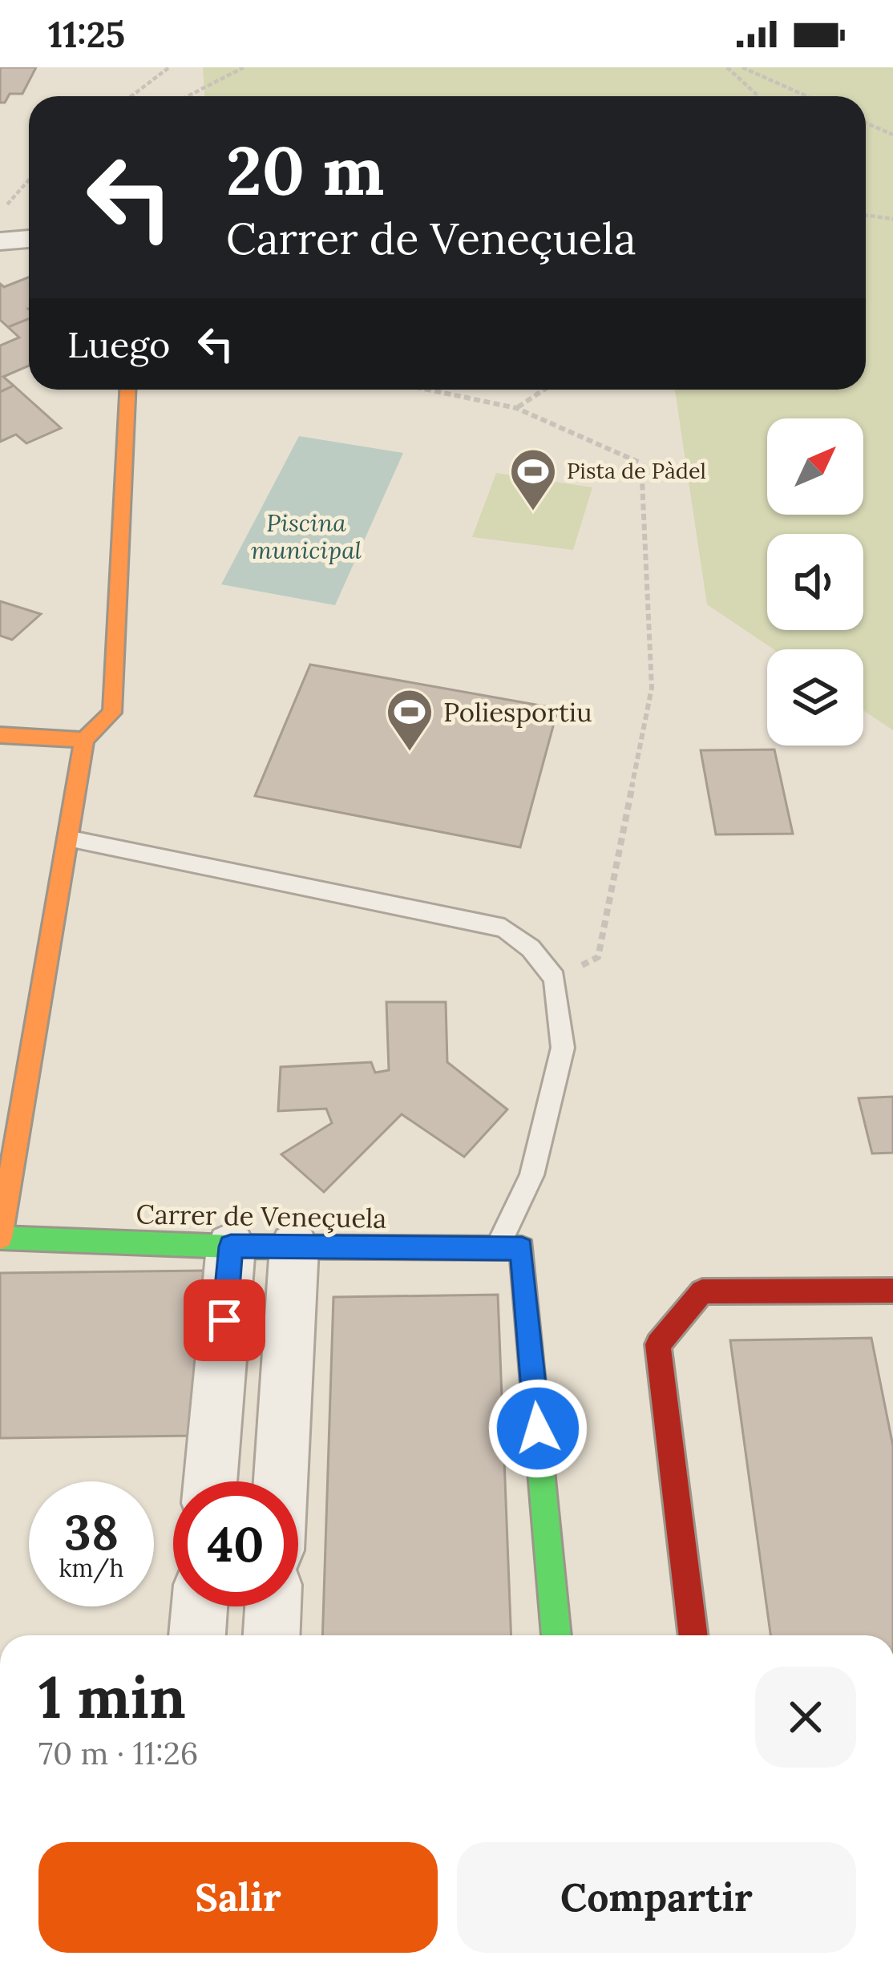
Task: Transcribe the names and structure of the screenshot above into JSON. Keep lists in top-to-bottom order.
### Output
{
  "streets": {
    "street": ["Carrer de Veneçuela"]
  },
  "water": ["Piscina municipal"],
  "places": {
    "sports": ["Pista de Pàdel", "Poliesportiu"]
  },
  "north": "top right",
  "page": {
    "status": "11:25",
    "turn": ["20 m", "Carrer de Veneçuela"],
    "then": "Luego",
    "speed": "38 km/h",
    "limit": "40",
    "heading": ["1 min", "70 m · 11:26"],
    "buttons": ["Salir", "Compartir"]
  }
}
